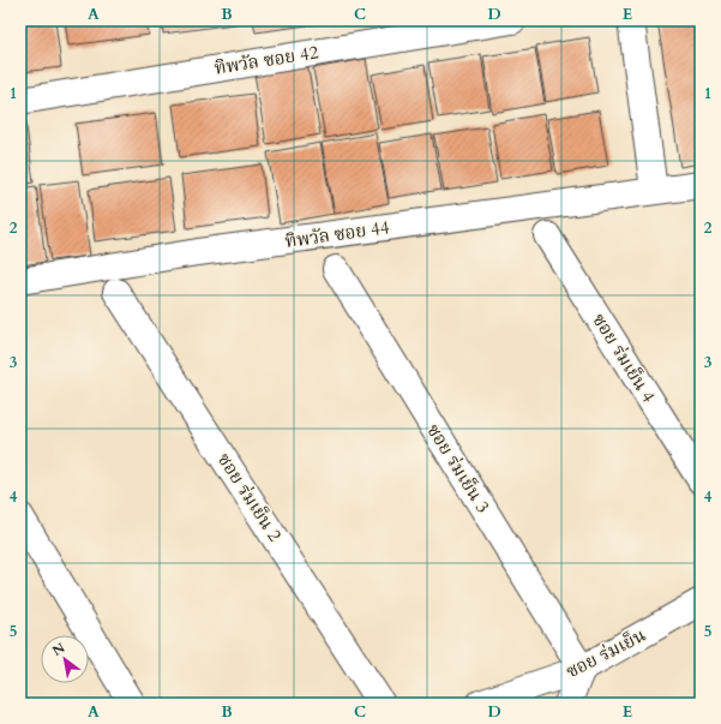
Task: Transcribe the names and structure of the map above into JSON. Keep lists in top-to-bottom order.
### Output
{
  "streets": {
    "street": [
      "ทิพวัล ซอย 42",
      "ทิพวัล ซอย 44",
      "ซอย ร่มเย็น 4",
      "ซอย ร่มเย็น 3",
      "ซอย ร่มเย็น 2",
      "ซอย ร่มเย็น"
    ]
  },
  "crossings": [
    ["ซอย ร่มเย็น 3", "ซอย ร่มเย็น"]
  ],
  "north": "top left",
  "grid": {
    "columns": [
      "A",
      "B",
      "C",
      "D",
      "E"
    ],
    "rows": [
      "1",
      "2",
      "3",
      "4",
      "5"
    ]
  }
}
